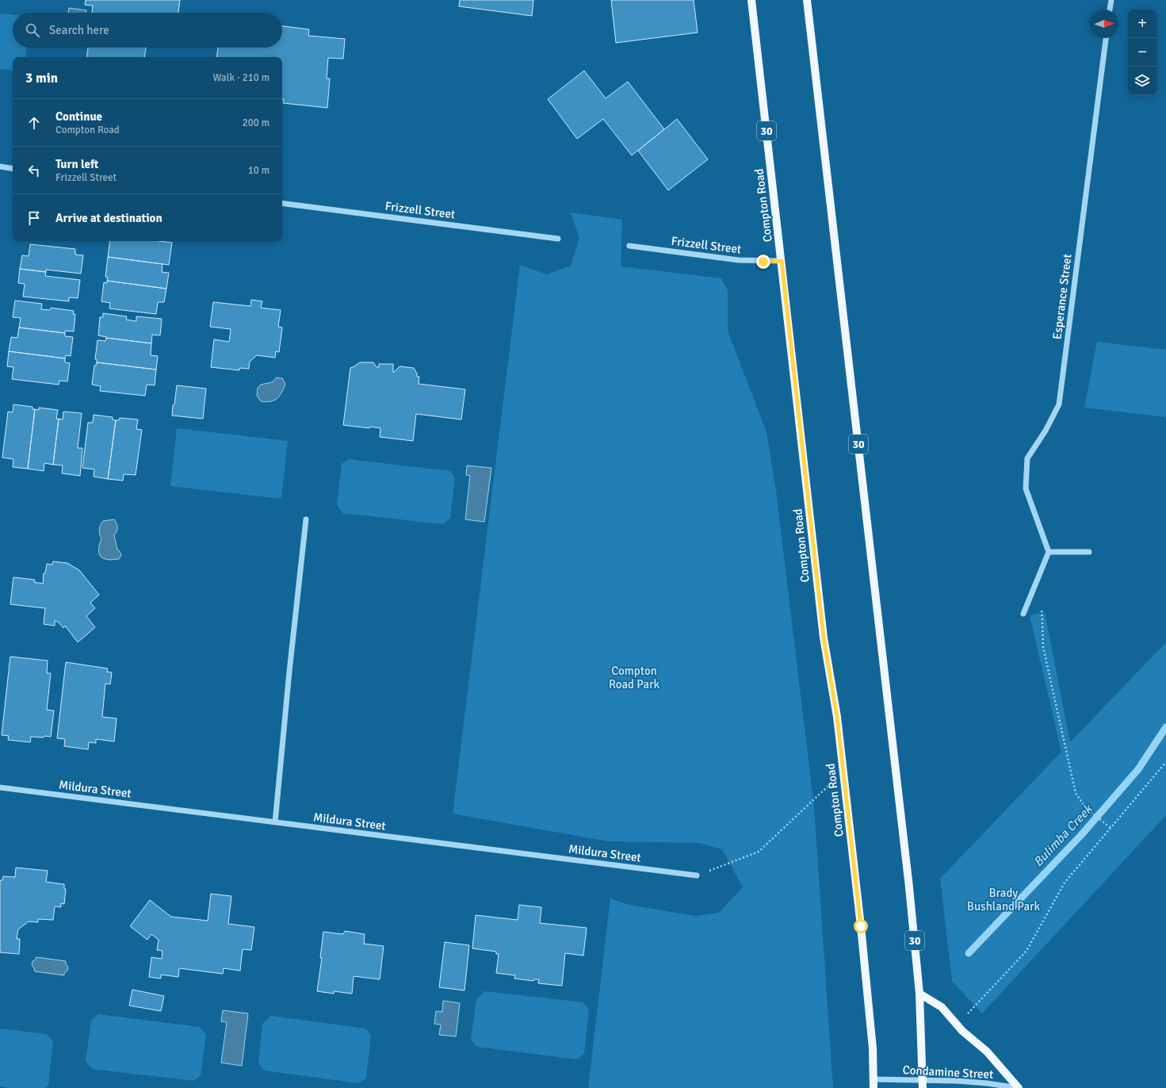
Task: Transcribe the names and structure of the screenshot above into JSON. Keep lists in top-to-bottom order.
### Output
{
  "streets": {
    "main road": ["30", "Compton Road"],
    "street": [
      "Frizzell Street",
      "Esperance Street",
      "Mildura Street",
      "Condamine Street"
    ]
  },
  "crossings": [
    ["30", "Condamine Street"],
    ["Compton Road", "Frizzell Street"],
    ["Compton Road", "Condamine Street"]
  ],
  "water": ["Bulimba Creek"],
  "parks": ["Compton Road Park", "Brady Bushland Park"],
  "north": "right",
  "page": {
    "map_buttons": ["+", "−"],
    "search": "Search here",
    "heading": ["3 min", "Walk · 210 m"],
    "list": [
      ["Continue", "Compton Road", "200 m"],
      ["Turn left", "Frizzell Street", "10 m"],
      "Arrive at destination"
    ]
  }
}
